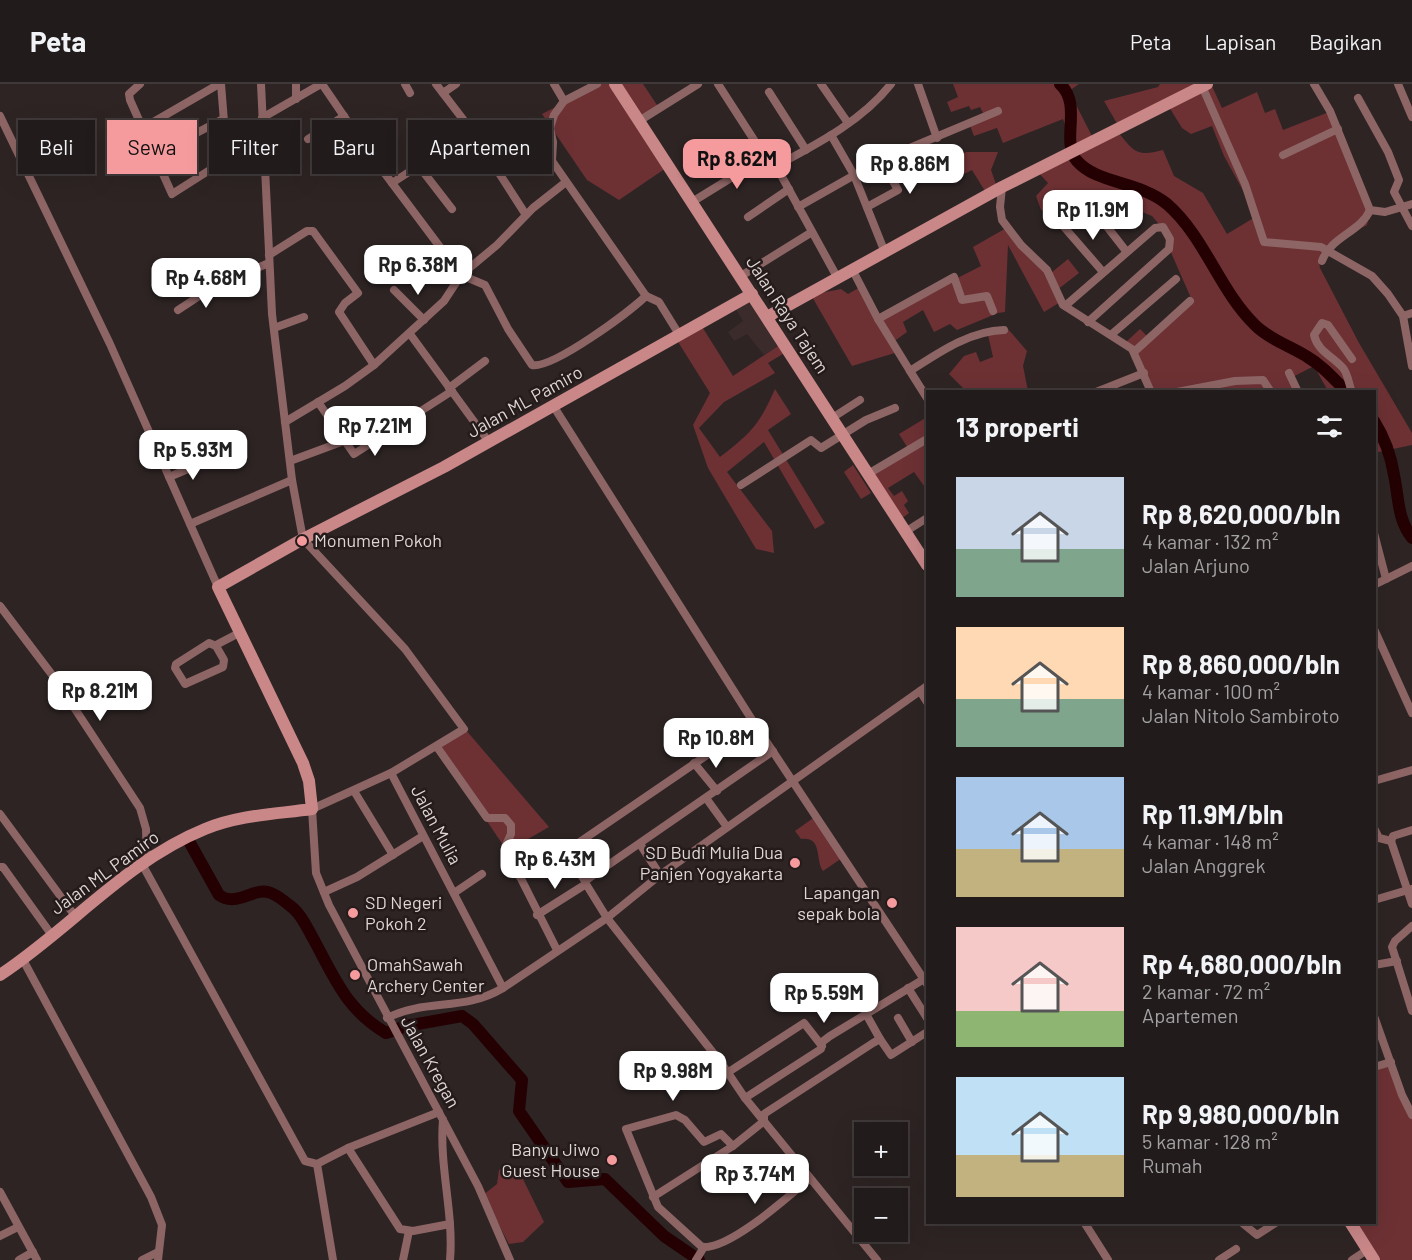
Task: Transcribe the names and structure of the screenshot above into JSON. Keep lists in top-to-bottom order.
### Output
{
  "streets": {
    "street": [
      "Jalan Raya Tajem",
      "Jalan ML Pamiro",
      "Jalan Mulia",
      "Jalan Kregan"
    ]
  },
  "crossings": [
    ["Jalan Raya Tajem", "Jalan ML Pamiro"],
    ["Jalan ML Pamiro", "Jalan Kregan"]
  ],
  "places": [
    "Monumen Pokoh",
    "SD Budi Mulia Dua Panjen Yogyakarta",
    "Lapangan sepak bola",
    "SD Negeri Pokoh 2",
    "OmahSawah Archery Center",
    "Banyu Jiwo Guest House"
  ],
  "page": {
    "header": "Peta",
    "nav": ["Peta", "Lapisan", "Bagikan"],
    "chip": [
      "Beli",
      "Sewa",
      "Filter",
      "Baru",
      "Apartemen"
    ],
    "price": [
      "Rp 8.62M",
      "Rp 8.86M",
      "Rp 11.9M",
      "Rp 6.38M",
      "Rp 4.68M",
      "Rp 7.21M",
      "Rp 5.93M",
      "Rp 8.21M",
      "Rp 10.8M",
      "Rp 6.43M",
      "Rp 5.59M",
      "Rp 9.98M",
      "Rp 3.74M"
    ],
    "heading": "13 properti",
    "list": [
      {
        "name": "Rp 8,620,000/bln",
        "note": "4 kamar · 132 m² · Jalan Arjuno"
      },
      {
        "name": "Rp 8,860,000/bln",
        "note": "4 kamar · 100 m² · Jalan Nitolo Sambiroto"
      },
      {
        "name": "Rp 11.9M/bln",
        "note": "4 kamar · 148 m² · Jalan Anggrek"
      },
      {
        "name": "Rp 4,680,000/bln",
        "note": "2 kamar · 72 m² · Apartemen"
      },
      {
        "name": "Rp 9,980,000/bln",
        "note": "5 kamar · 128 m² · Rumah"
      }
    ],
    "map_buttons": ["+", "−"]
  }
}
